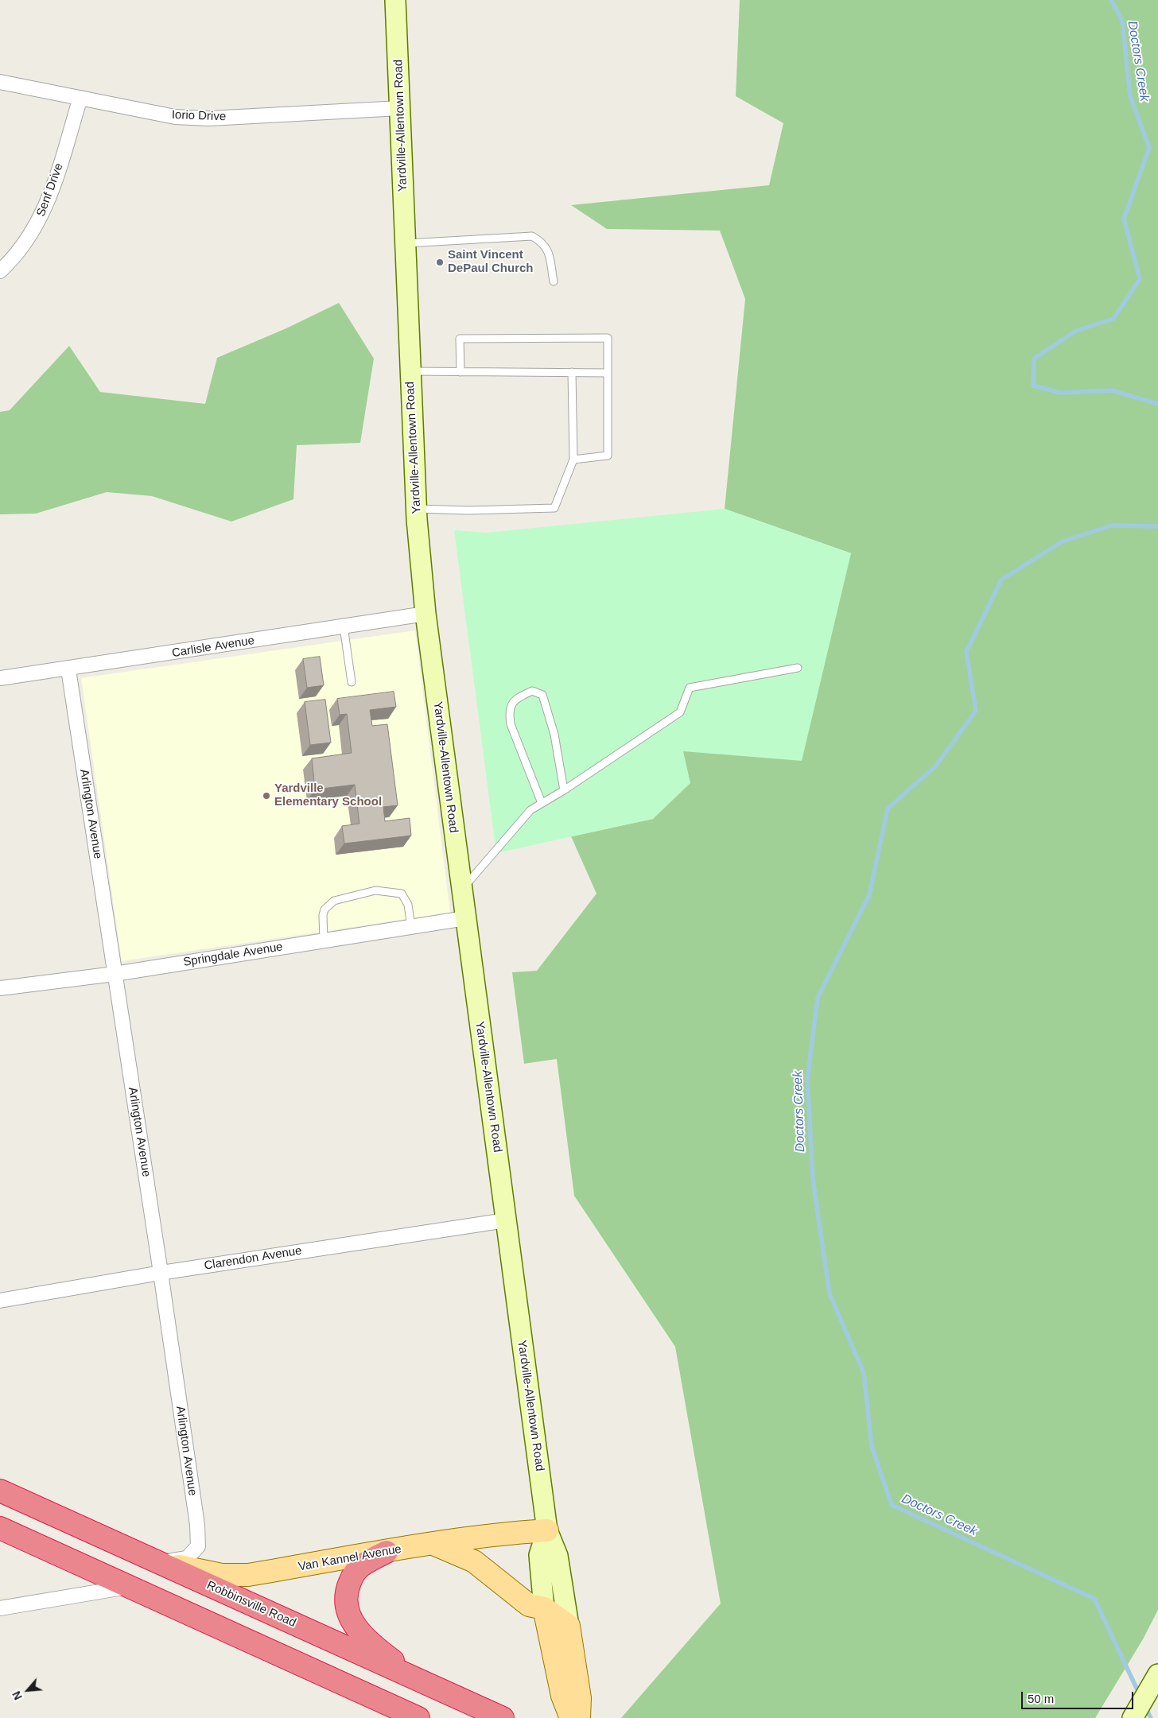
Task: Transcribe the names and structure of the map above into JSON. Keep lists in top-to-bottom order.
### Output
{
  "streets": {
    "highway": ["Robbinsville Road"],
    "main road": ["Yardville-Allentown Road", "Van Kannel Avenue"],
    "street": [
      "Iorio Drive",
      "Senf Drive",
      "Carlisle Avenue",
      "Arlington Avenue",
      "Springdale Avenue",
      "Clarendon Avenue"
    ]
  },
  "crossings": [
    ["Iorio Drive", "Yardville-Allentown Road"],
    ["Iorio Drive", "Senf Drive"],
    ["Yardville-Allentown Road", "Carlisle Avenue"],
    ["Yardville-Allentown Road", "Springdale Avenue"],
    ["Yardville-Allentown Road", "Clarendon Avenue"],
    ["Yardville-Allentown Road", "Van Kannel Avenue"],
    ["Carlisle Avenue", "Arlington Avenue"],
    ["Arlington Avenue", "Springdale Avenue"],
    ["Arlington Avenue", "Clarendon Avenue"],
    ["Arlington Avenue", "Van Kannel Avenue"],
    ["Arlington Avenue", "Robbinsville Road"],
    ["Van Kannel Avenue", "Robbinsville Road"]
  ],
  "water": ["Doctors Creek"],
  "places": ["Saint Vincent DePaul Church", "Yardville Elementary School"],
  "scale_bar": "50 m",
  "north": "bottom left"
}
